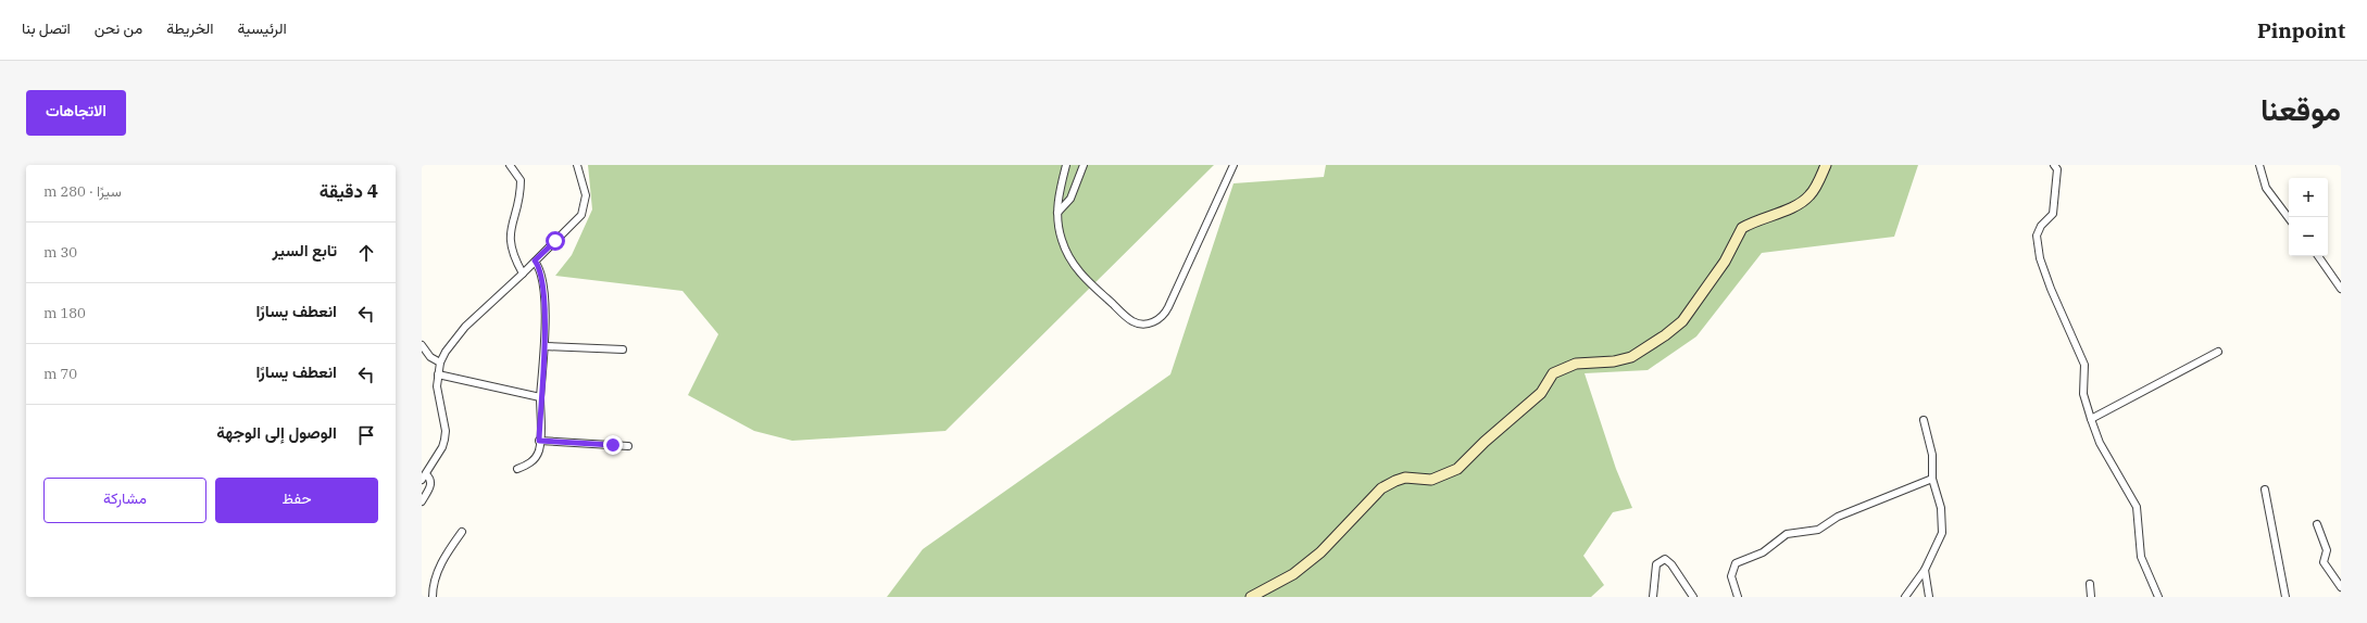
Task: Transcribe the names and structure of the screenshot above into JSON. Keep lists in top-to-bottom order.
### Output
{
  "page": {
    "header": "Pinpoint",
    "nav": [
      "الرئيسية",
      "الخريطة",
      "من نحن",
      "اتصل بنا"
    ],
    "title": "موقعنا",
    "buttons": [
      "الاتجاهات",
      ["حفظ", "مشاركة"]
    ],
    "heading": ["4 دقيقة", "سيرًا · 280 m"],
    "map_buttons": ["+", "−"],
    "list": [
      ["تابع السير", "30 m"],
      ["انعطف يسارًا", "180 m"],
      ["انعطف يسارًا", "70 m"],
      "الوصول إلى الوجهة"
    ]
  }
}
